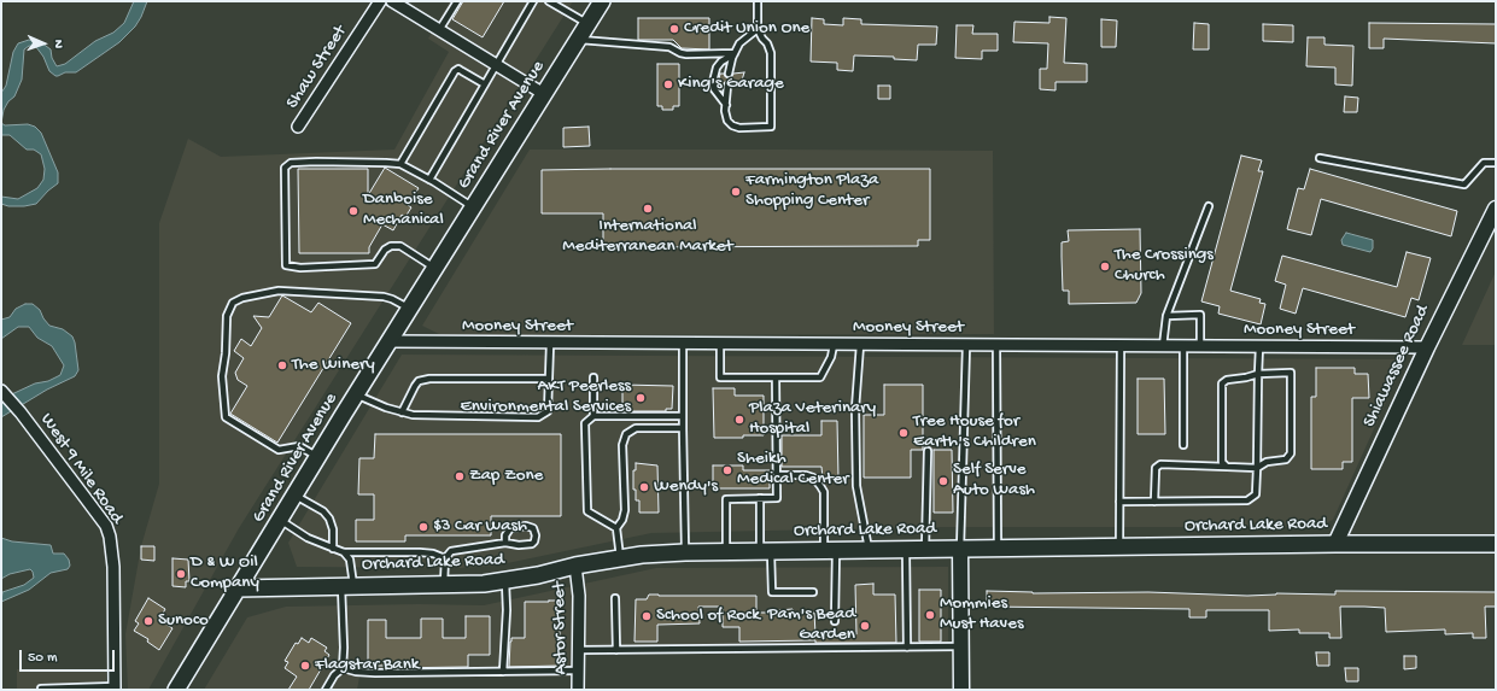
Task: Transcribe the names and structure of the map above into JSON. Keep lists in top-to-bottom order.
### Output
{
  "streets": {
    "main road": ["Grand River Avenue", "Orchard Lake Road"],
    "street": [
      "Shaw Street",
      "Mooney Street",
      "Shiawassee Road",
      "West 9 Mile Road",
      "Astor Street"
    ]
  },
  "crossings": [
    ["Grand River Avenue", "Mooney Street"],
    ["Grand River Avenue", "Orchard Lake Road"],
    ["Mooney Street", "Shiawassee Road"],
    ["Shiawassee Road", "Orchard Lake Road"],
    ["Orchard Lake Road", "Astor Street"]
  ],
  "places": [
    "Credit Union One",
    "King's Garage",
    "Farmington Plaza Shopping Center",
    "International Mediterranean Market",
    "Danboise Mechanical",
    "The Crossings Church",
    "The Winery",
    "AKT Peerless Environmental Services",
    "Plaza Veterinary Hospital",
    "Tree House for Earth's Children",
    "Sheikh Medical Center",
    "Zap Zone",
    "Self Serve Auto Wash",
    "Wendy's",
    "$3 Car Wash",
    "D & W Oil Company",
    "Mommies Must Haves",
    "School of Rock",
    "Sunoco",
    "Pam's Bead Garden",
    "Flagstar Bank"
  ],
  "scale_bar": "50 m",
  "north": "right"
}
